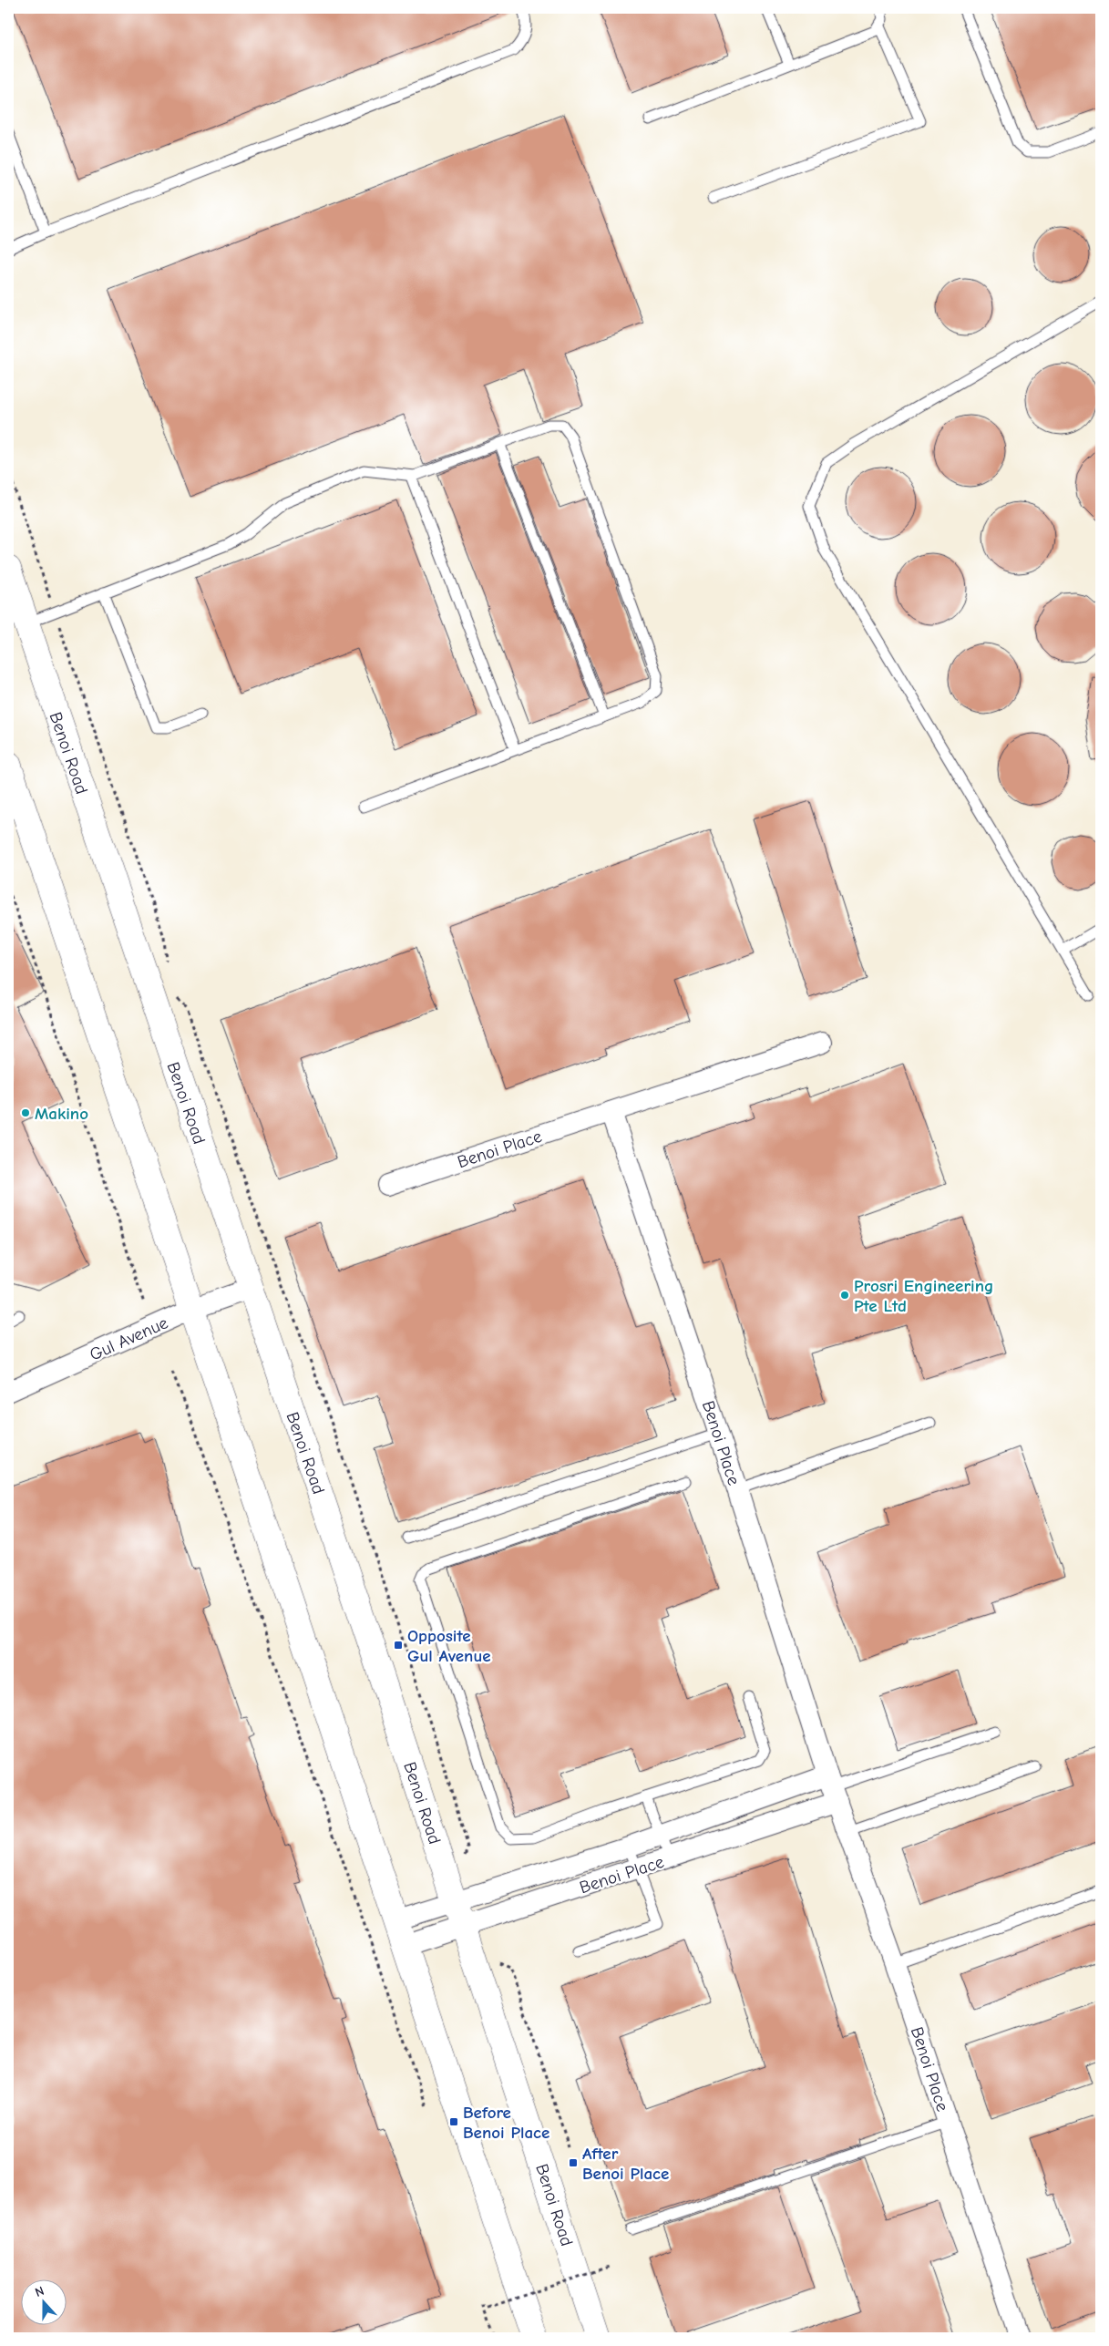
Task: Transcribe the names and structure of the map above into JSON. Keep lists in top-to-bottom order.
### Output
{
  "streets": {
    "main road": ["Benoi Road"],
    "street": ["Benoi Place", "Gul Avenue"]
  },
  "crossings": [
    ["Benoi Road", "Benoi Place"],
    ["Benoi Road", "Gul Avenue"]
  ],
  "places": {
    "other": ["Makino", "Prosri Engineering Pte Ltd"],
    "transit": ["Opposite Gul Avenue", "Before Benoi Place", "After Benoi Place"]
  },
  "north": "top"
}
